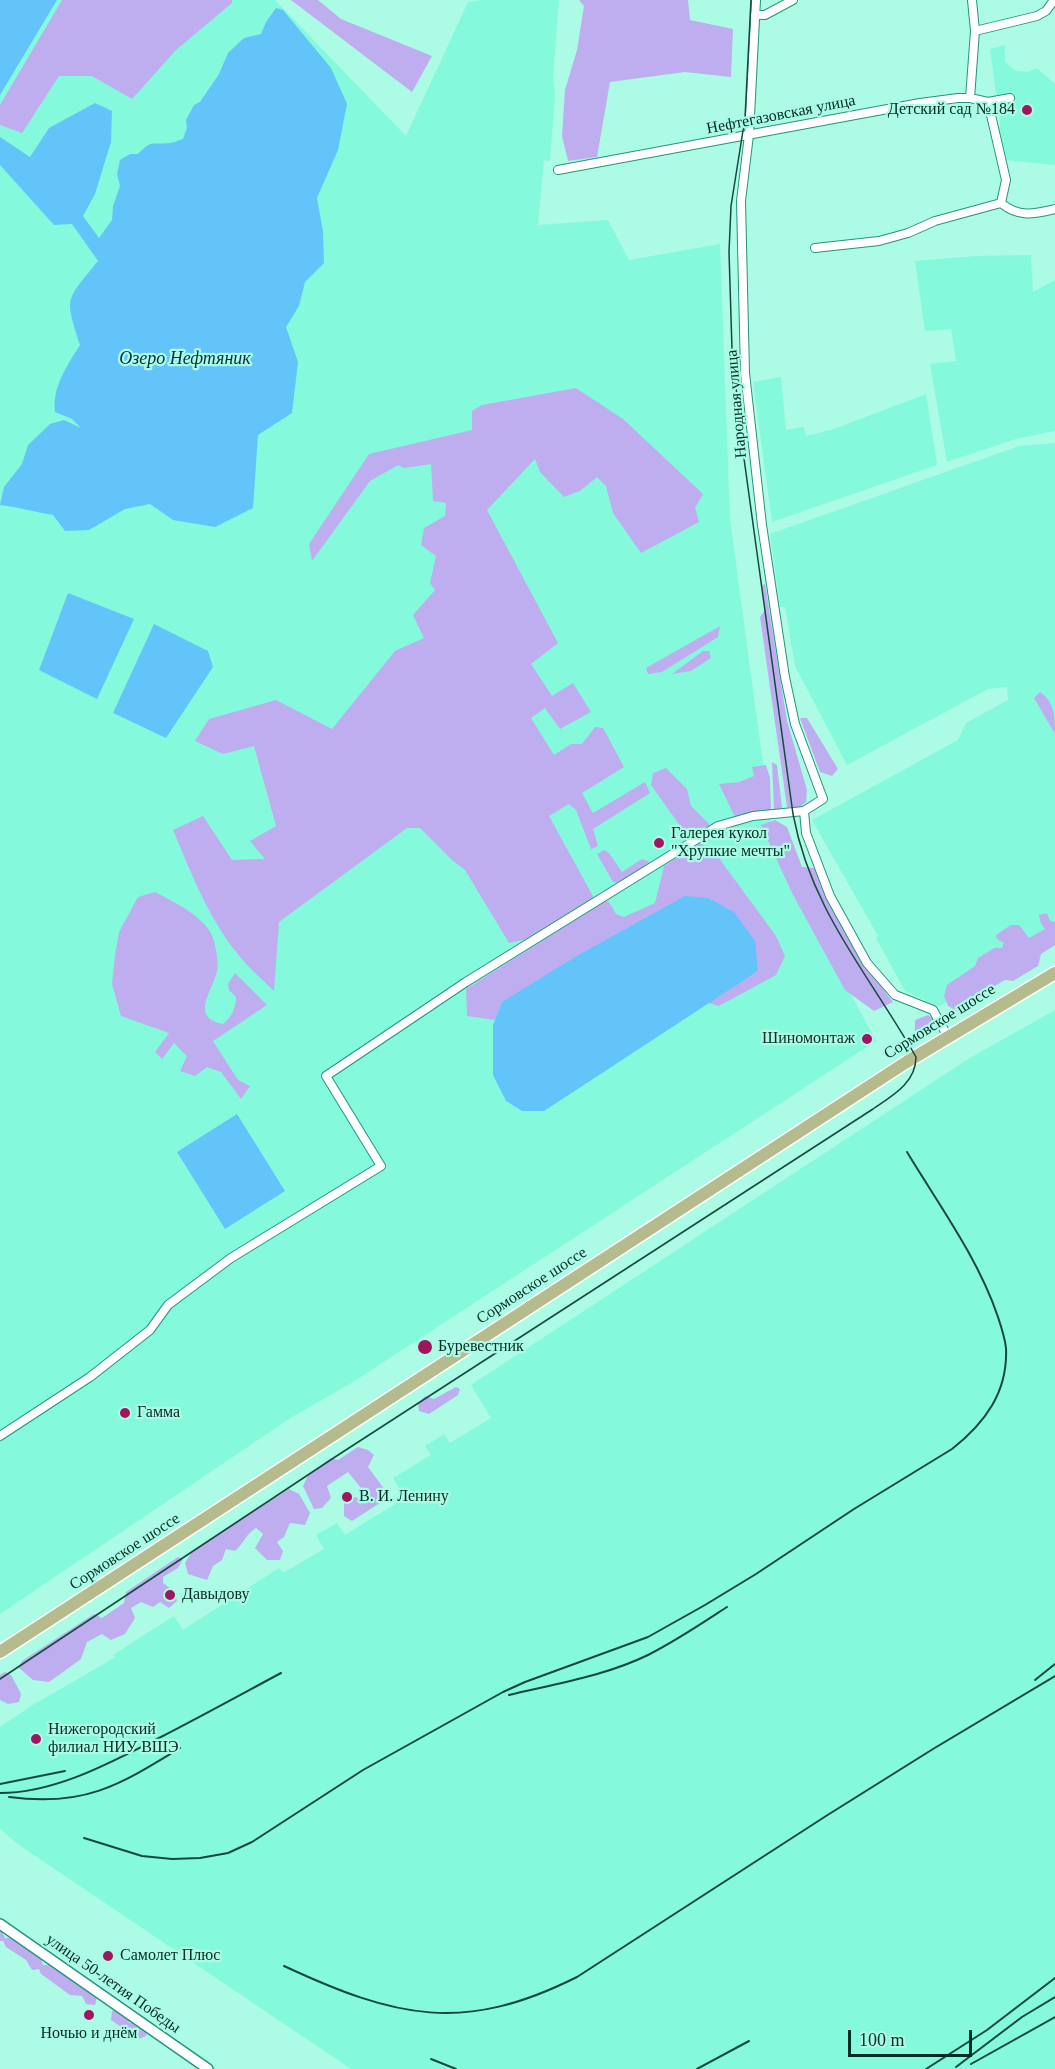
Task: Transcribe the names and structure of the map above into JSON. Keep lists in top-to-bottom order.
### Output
{
  "streets": {
    "main road": ["Сормовское шоссе"],
    "street": ["Нефтегазовская улица", "Народная улица", "улица 50-летия Победы"]
  },
  "crossings": [
    ["Нефтегазовская улица", "Народная улица"]
  ],
  "water": ["Озеро Нефтяник"],
  "places": [
    "Детский сад №184",
    "Галерея кукол \"Хрупкие мечты\"",
    "Шиномонтаж",
    "Буревестник",
    "Гамма",
    "В. И. Ленину",
    "Давыдову",
    "Нижегородский филиал НИУ ВШЭ",
    "Самолет Плюс",
    "Ночью и днём"
  ],
  "scale_bar": "100 m"
}
